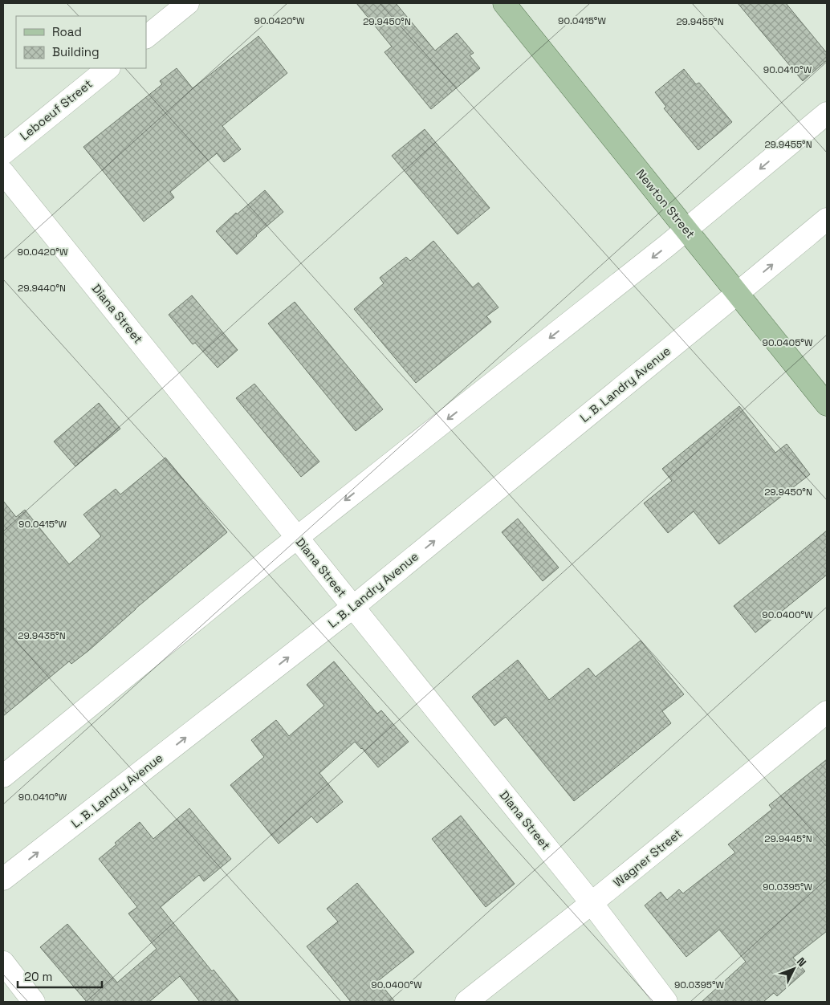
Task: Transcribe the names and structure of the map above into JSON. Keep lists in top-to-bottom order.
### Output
{
  "streets": {
    "main road": ["Newton Street"],
    "street": [
      "Leboeuf Street",
      "Diana Street",
      "L. B. Landry Avenue",
      "Wagner Street"
    ]
  },
  "crossings": [
    ["Newton Street", "L. B. Landry Avenue"],
    ["Diana Street", "L. B. Landry Avenue"],
    ["Diana Street", "Wagner Street"]
  ],
  "legend": ["Road", "Building"],
  "scale_bar": "20 m",
  "north": "top right",
  "coordinates": [
    "90.0415°W",
    "90.0420°W",
    "29.9450°N",
    "29.9455°N",
    "90.0410°W",
    "29.9440°N",
    "90.0405°W",
    "90.0400°W",
    "29.9435°N",
    "29.9445°N",
    "90.0395°W"
  ]
}
